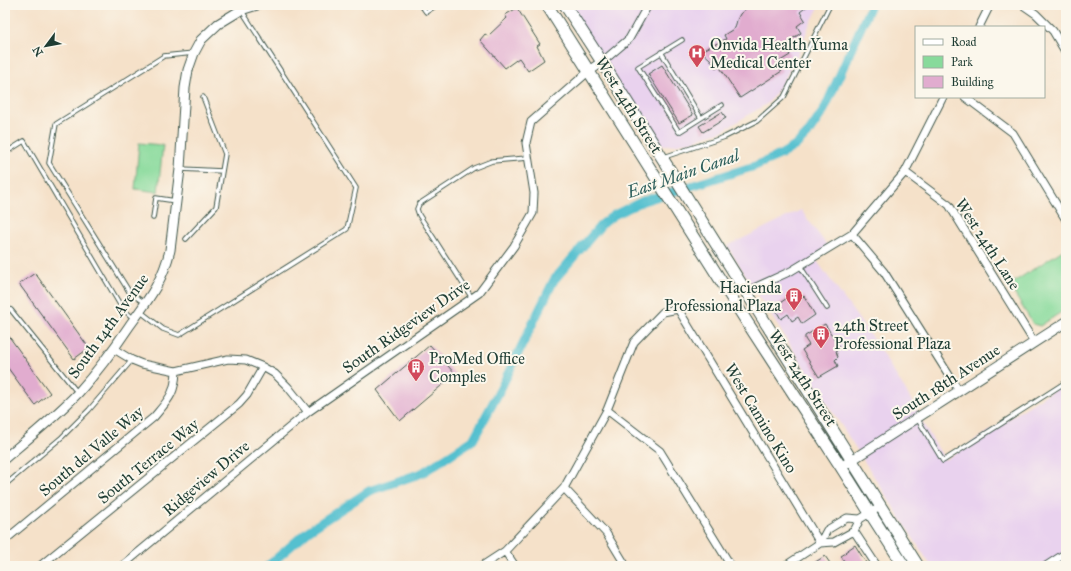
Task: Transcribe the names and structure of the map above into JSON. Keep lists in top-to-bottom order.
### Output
{
  "streets": {
    "main road": ["West 24th Street"],
    "street": [
      "West 24th Lane",
      "South 14th Avenue",
      "South Ridgeview Drive",
      "South 18th Avenue",
      "West Camino Kino",
      "South del Valle Way",
      "South Terrace Way",
      "Ridgeview Drive"
    ]
  },
  "crossings": [
    ["West 24th Street", "South Ridgeview Drive"],
    ["West 24th Street", "South 18th Avenue"],
    ["West 24th Lane", "South 18th Avenue"],
    ["South Ridgeview Drive", "Ridgeview Drive"]
  ],
  "water": ["East Main Canal"],
  "places": {
    "hospital": ["Onvida Health Yuma Medical Center"],
    "building": ["Hacienda Professional Plaza", "24th Street Professional Plaza", "ProMed Office Comples"]
  },
  "legend": ["Road", "Park", "Building"],
  "north": "bottom left"
}
